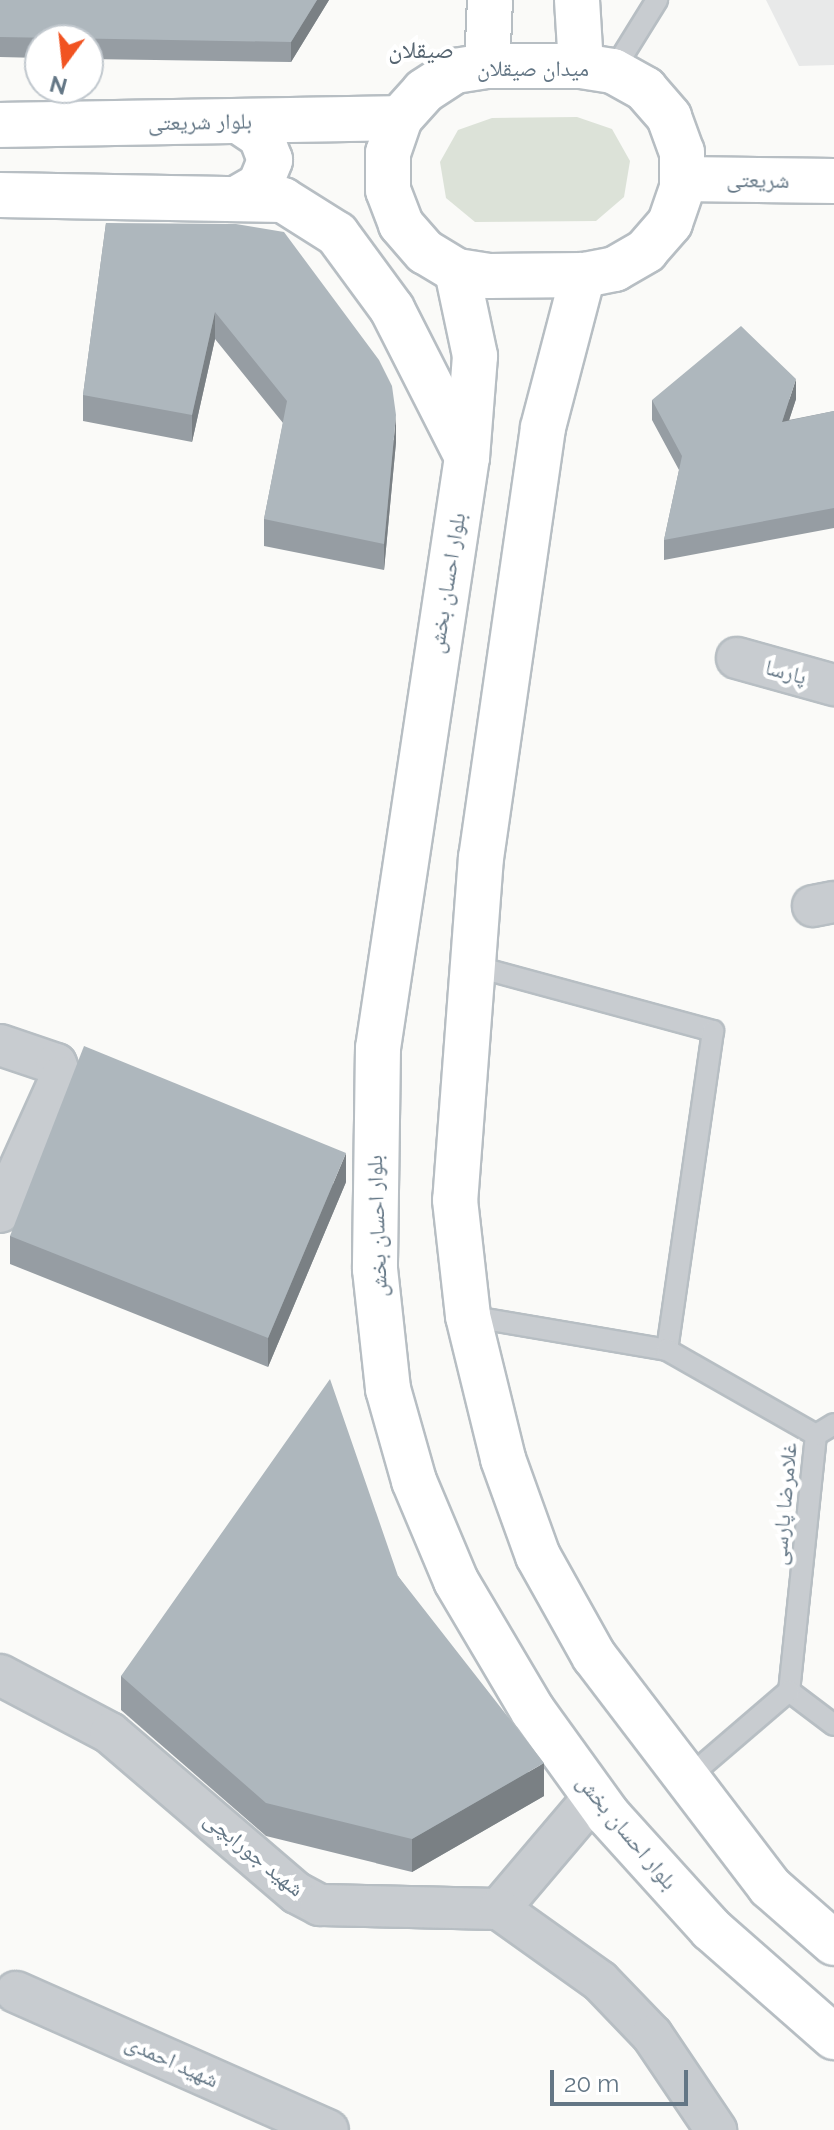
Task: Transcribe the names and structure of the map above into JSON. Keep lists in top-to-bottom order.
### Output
{
  "streets": {
    "main road": [
      "میدان صیقلان",
      "بلوار شریعتی",
      "شریعتی",
      "بلوار احسان بخش"
    ],
    "street": ["پارسا", "شهید جورابچی", "شهید احمدی"],
    "lane": ["غلامرضا پارسی"]
  },
  "crossings": [
    ["میدان صیقلان", "بلوار شریعتی"],
    ["میدان صیقلان", "شریعتی"],
    ["میدان صیقلان", "بلوار احسان بخش"],
    ["بلوار شریعتی", "شریعتی"],
    ["بلوار شریعتی", "بلوار احسان بخش"],
    ["شریعتی", "بلوار احسان بخش"]
  ],
  "districts": ["صیقلان"],
  "scale_bar": "20 m",
  "north": "bottom"
}
